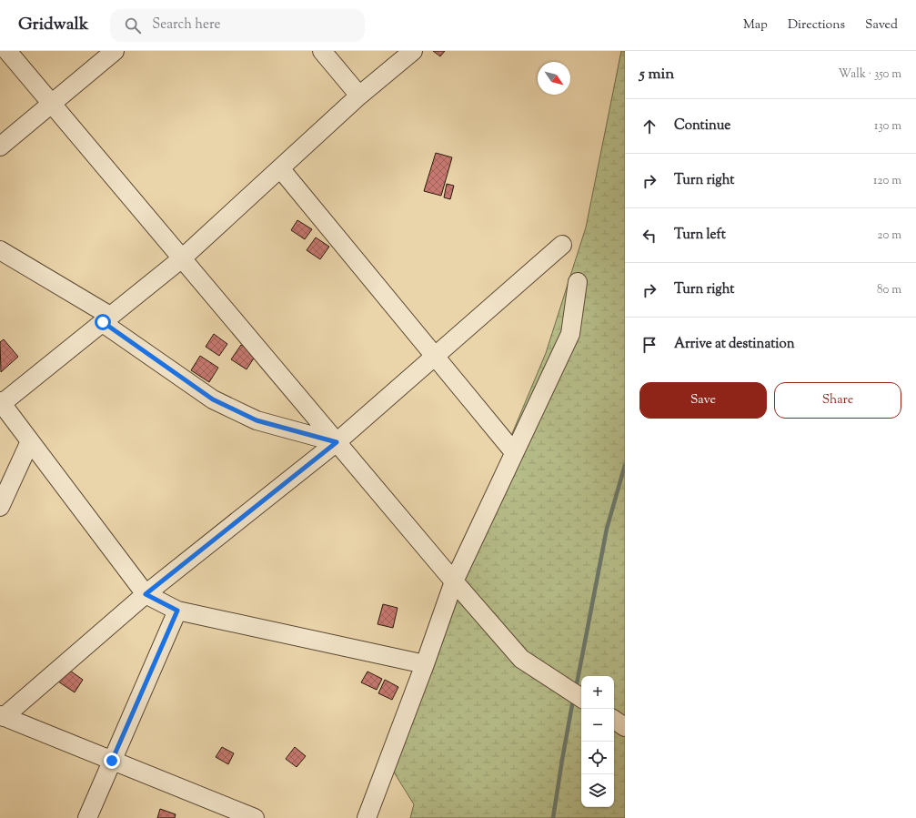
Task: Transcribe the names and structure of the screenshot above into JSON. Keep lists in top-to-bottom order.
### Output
{
  "north": "bottom right",
  "page": {
    "header": "Gridwalk",
    "search": "Search here",
    "nav": ["Map", "Directions", "Saved"],
    "heading": ["5 min", "Walk · 350 m"],
    "list": [
      ["Continue", "130 m"],
      ["Turn right", "120 m"],
      ["Turn left", "20 m"],
      ["Turn right", "80 m"],
      "Arrive at destination"
    ],
    "buttons": ["Save", "Share"],
    "map_buttons": ["+", "−"]
  }
}
